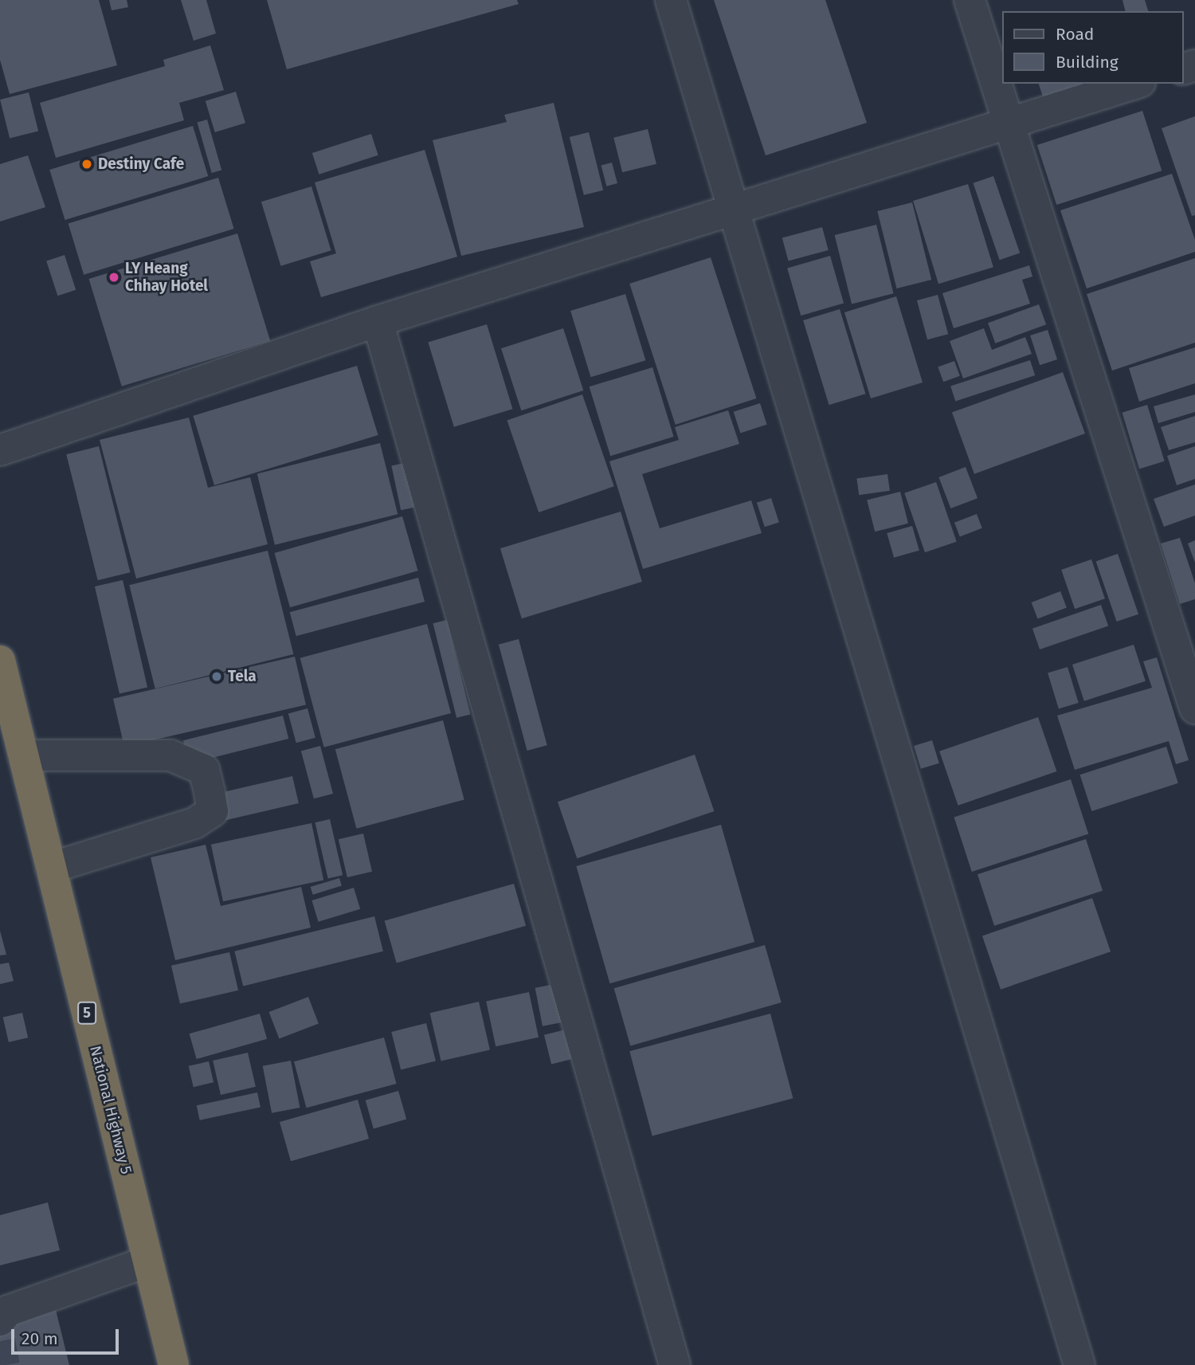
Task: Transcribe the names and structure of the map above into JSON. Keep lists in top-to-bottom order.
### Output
{
  "streets": {
    "highway": ["5", "National Highway 5"]
  },
  "places": ["Destiny Cafe", "LY Heang Chhay Hotel", "Tela"],
  "legend": ["Road", "Building"],
  "scale_bar": "20 m"
}
